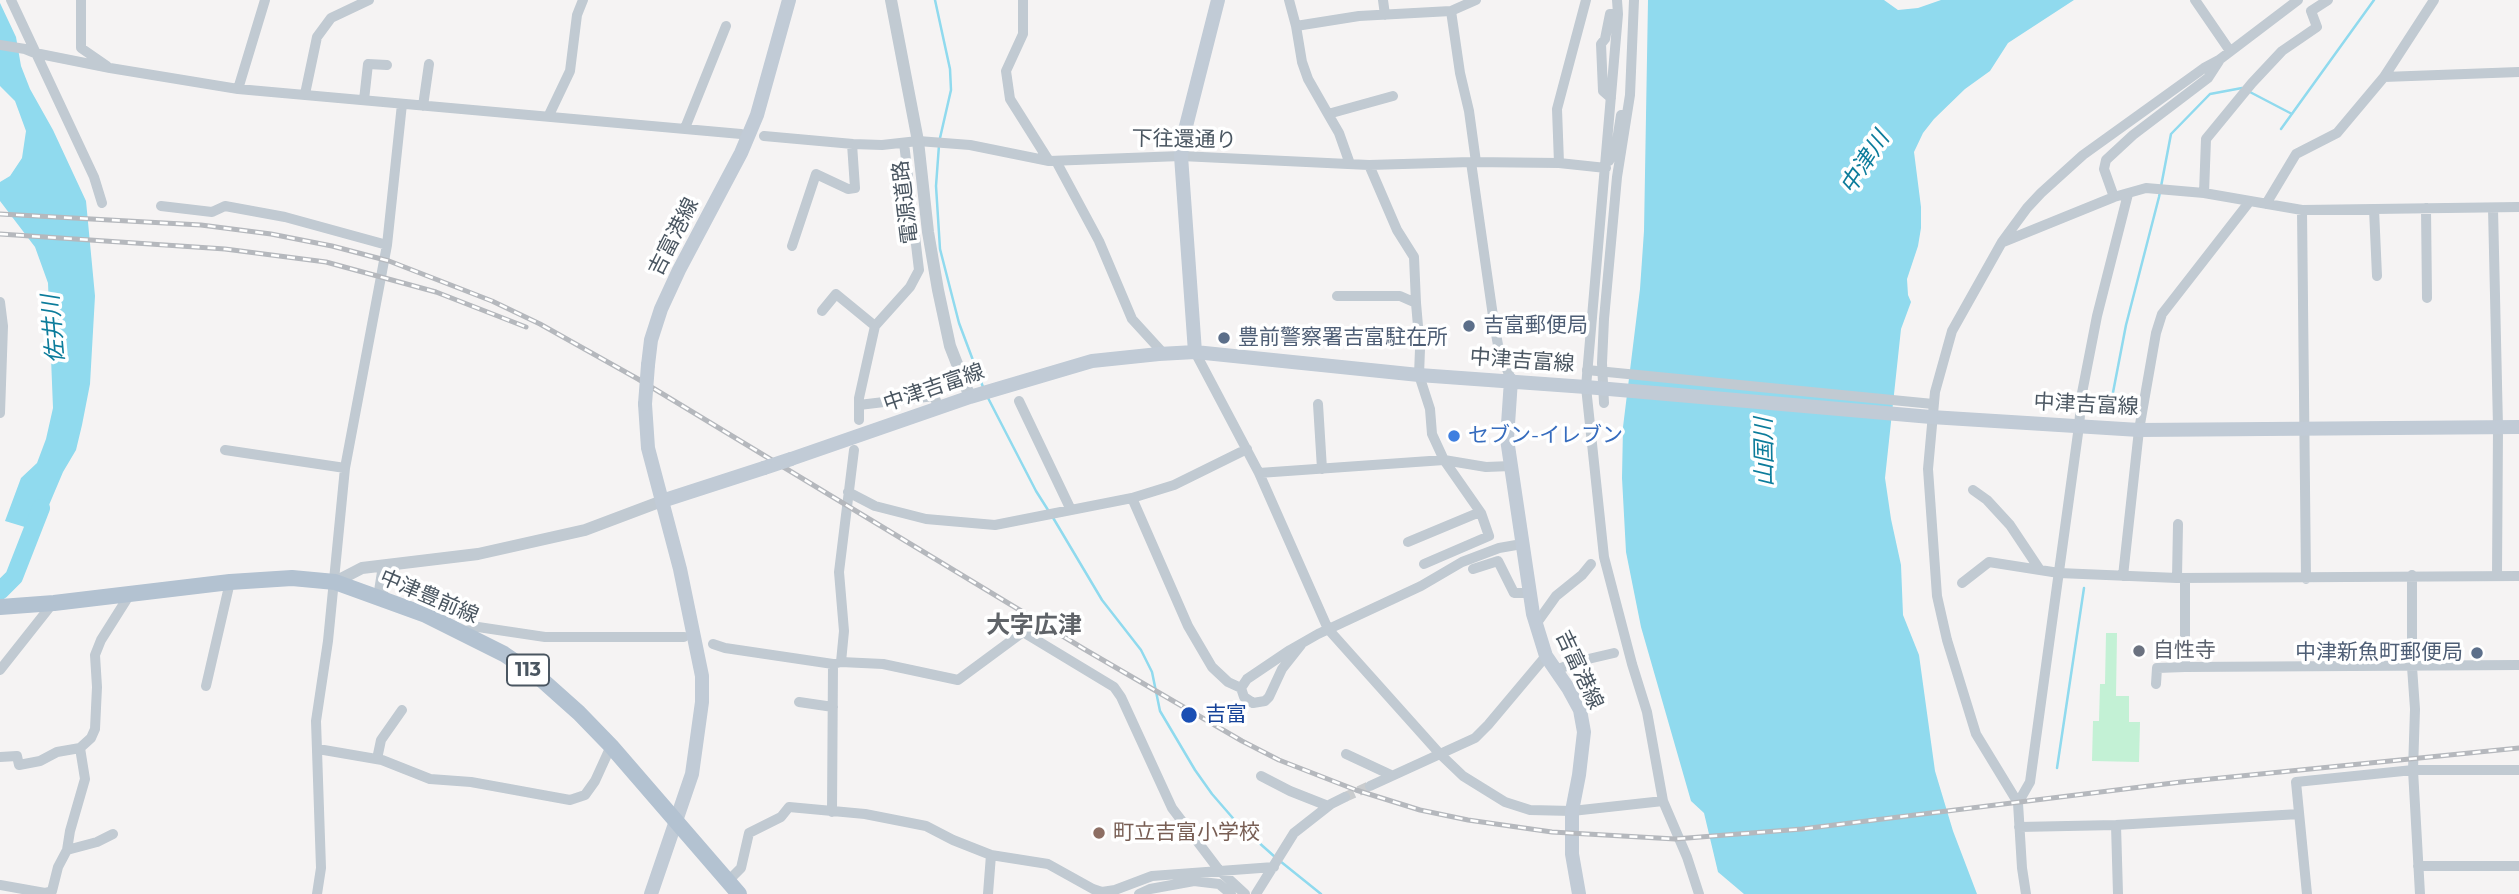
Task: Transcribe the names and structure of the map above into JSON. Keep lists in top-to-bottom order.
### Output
{
  "streets": {
    "main road": [
      "吉富港線",
      "中津吉富線",
      "中津豊前線",
      "113"
    ],
    "street": ["下往還通り", "電源道路"]
  },
  "crossings": [
    ["下往還通り", "電源道路"],
    ["電源道路", "中津吉富線"],
    ["吉富港線", "中津吉富線"]
  ],
  "districts": ["大字広津"],
  "water": ["中津川", "佐井川", "山国川"],
  "places": [
    "吉富郵便局",
    "豊前警察署吉富駐在所",
    "セブン-イレブン",
    "自性寺",
    "中津新魚町郵便局",
    "吉富",
    "町立吉富小学校"
  ]
}
